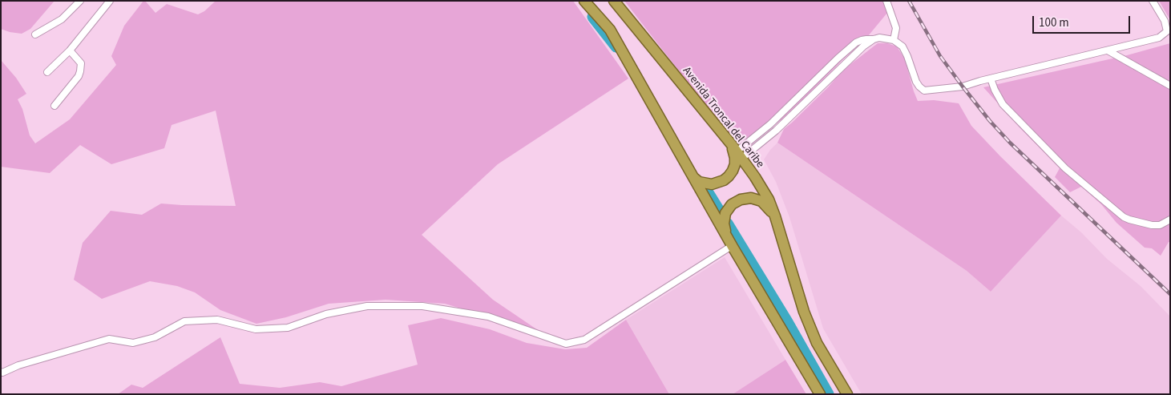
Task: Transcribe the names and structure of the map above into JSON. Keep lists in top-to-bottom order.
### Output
{
  "streets": {
    "highway": ["Avenida Troncal del Caribe"]
  },
  "scale_bar": "100 m"
}
